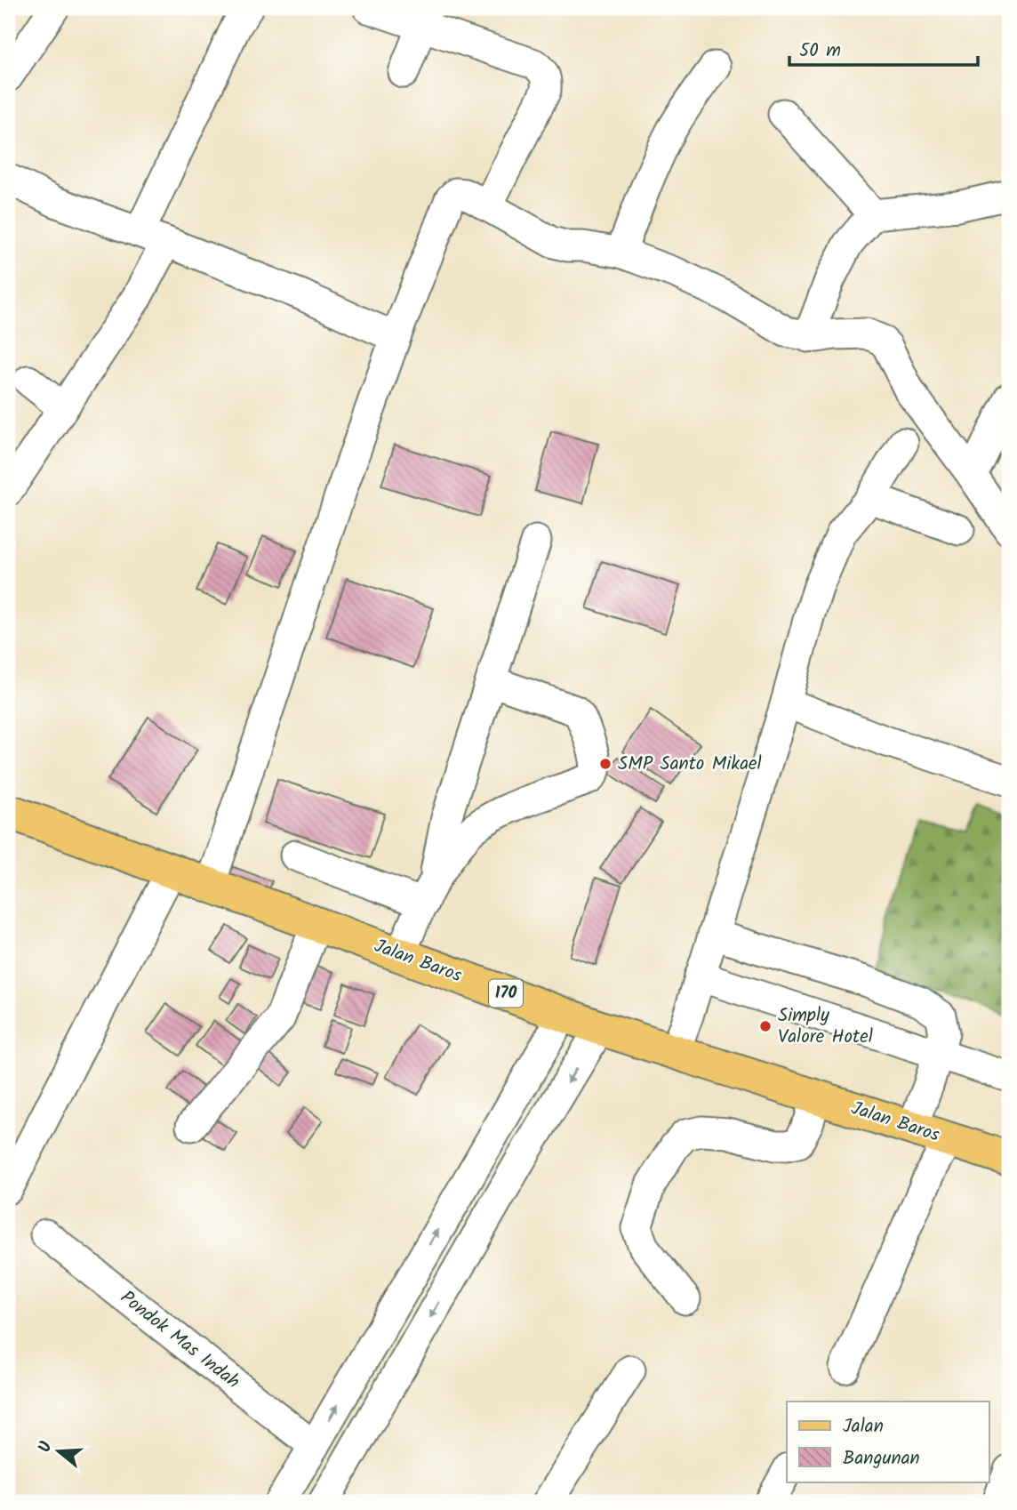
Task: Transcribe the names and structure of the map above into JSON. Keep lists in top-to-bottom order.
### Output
{
  "streets": {
    "main road": ["Jalan Baros", "170"],
    "street": ["Pondok Mas Indah"]
  },
  "places": ["SMP Santo Mikael", "Simply Valore Hotel"],
  "legend": ["Jalan", "Bangunan"],
  "scale_bar": "50 m",
  "north": "left"
}
